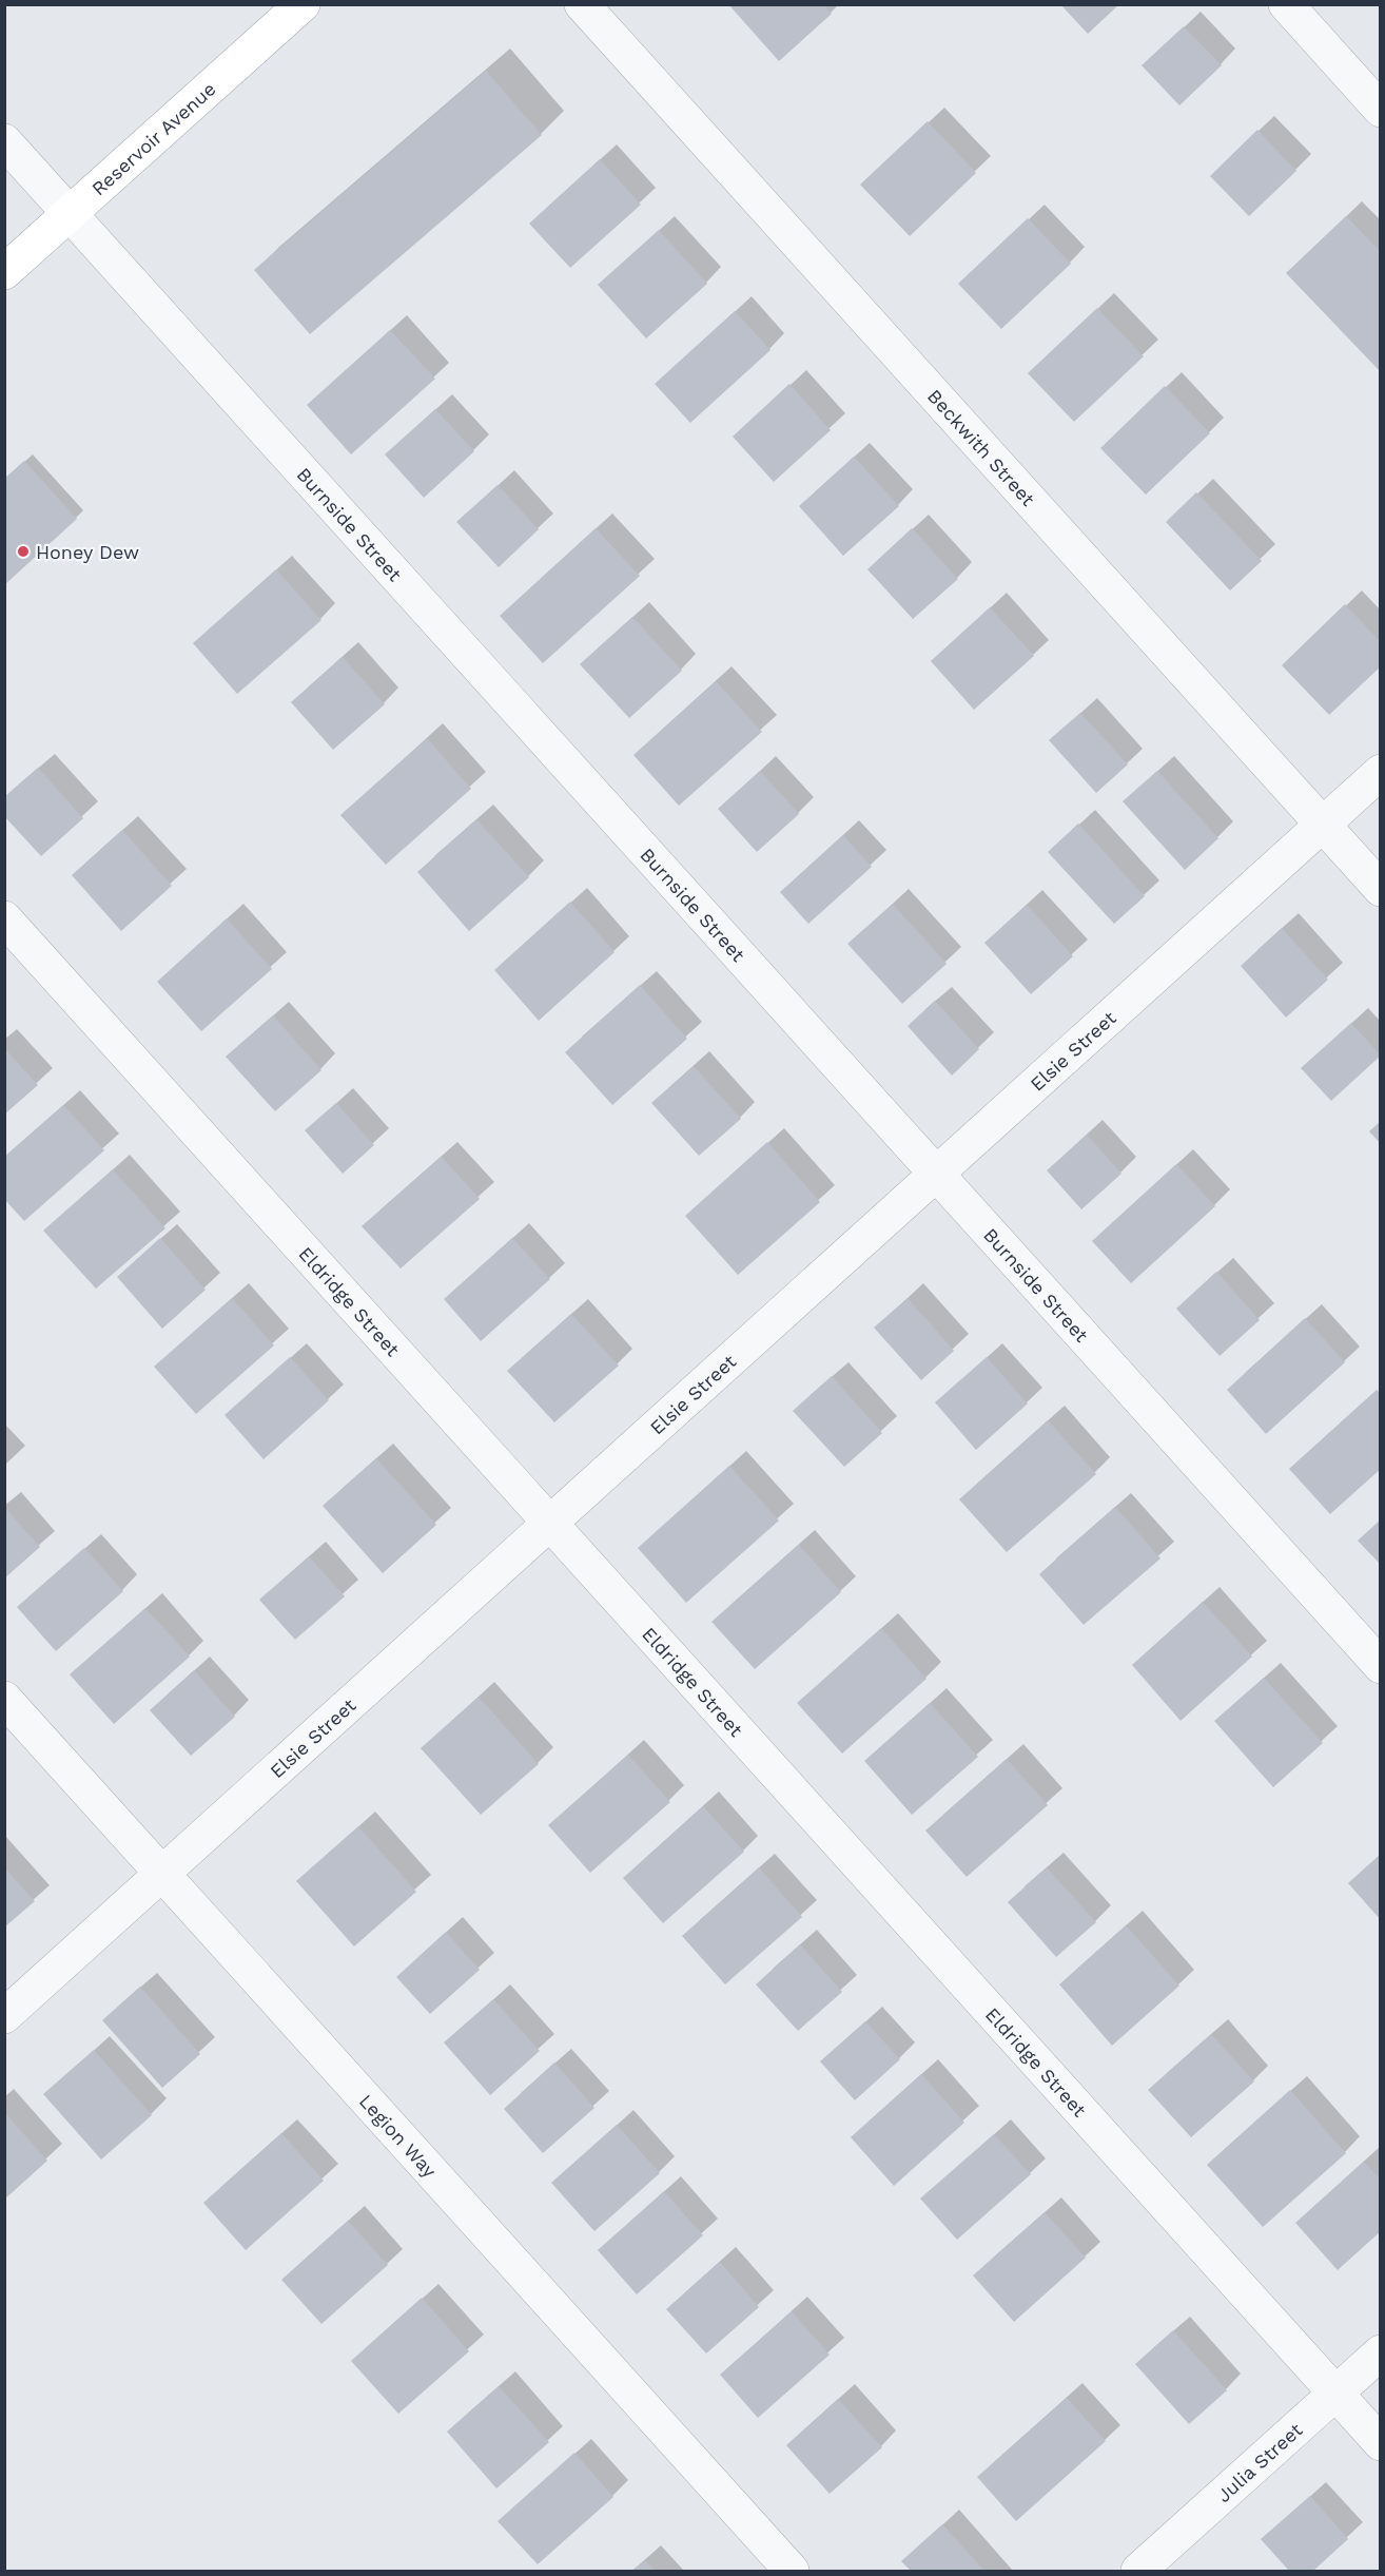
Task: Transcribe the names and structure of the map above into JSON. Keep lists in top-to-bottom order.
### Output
{
  "streets": {
    "main road": ["Reservoir Avenue"],
    "street": [
      "Beckwith Street",
      "Burnside Street",
      "Elsie Street",
      "Eldridge Street",
      "Legion Way",
      "Julia Street"
    ]
  },
  "crossings": [
    ["Reservoir Avenue", "Burnside Street"],
    ["Beckwith Street", "Elsie Street"],
    ["Burnside Street", "Elsie Street"],
    ["Elsie Street", "Eldridge Street"],
    ["Elsie Street", "Legion Way"],
    ["Eldridge Street", "Julia Street"]
  ],
  "places": ["Honey Dew"]
}
